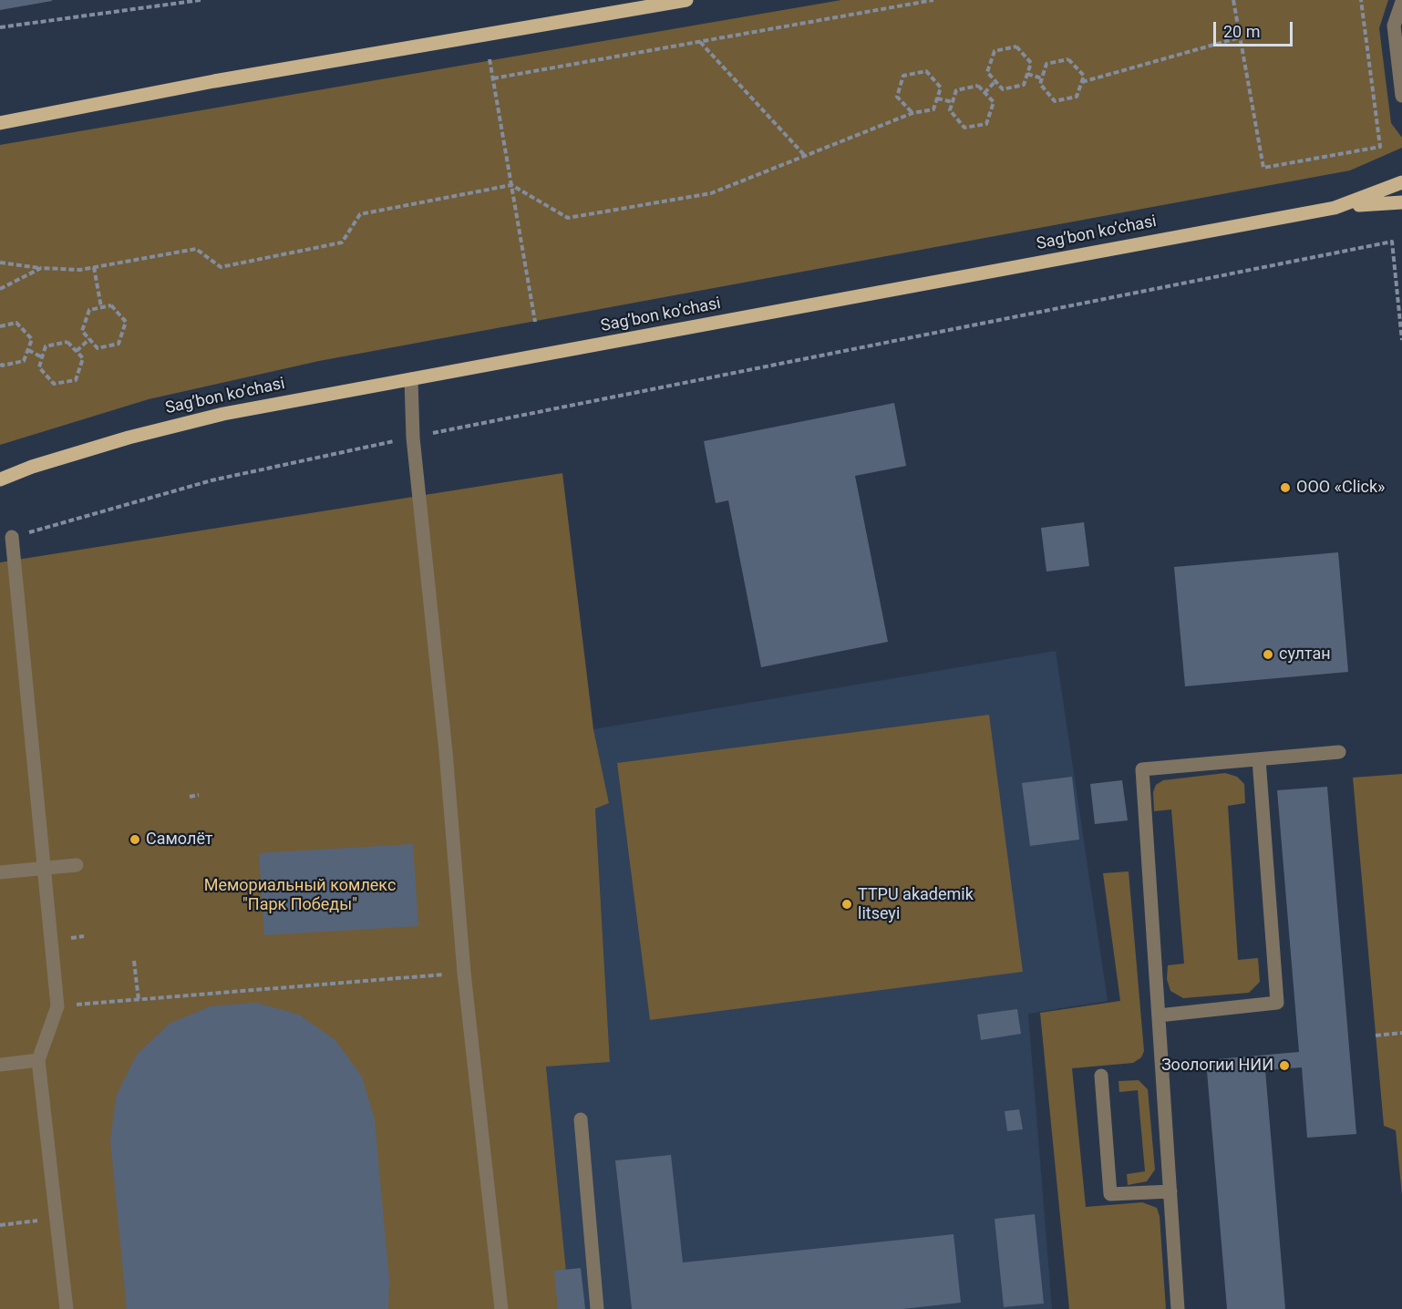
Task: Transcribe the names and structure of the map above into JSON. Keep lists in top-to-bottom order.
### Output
{
  "streets": {
    "main road": ["Sag’bon ko’chasi"]
  },
  "parks": ["Мемориальный комлекс \"Парк Победы\""],
  "places": [
    "OOO «Click»",
    "султан",
    "Самолёт",
    "TTPU akademik litseyi",
    "Зоологии НИИ"
  ],
  "scale_bar": "20 m"
}
